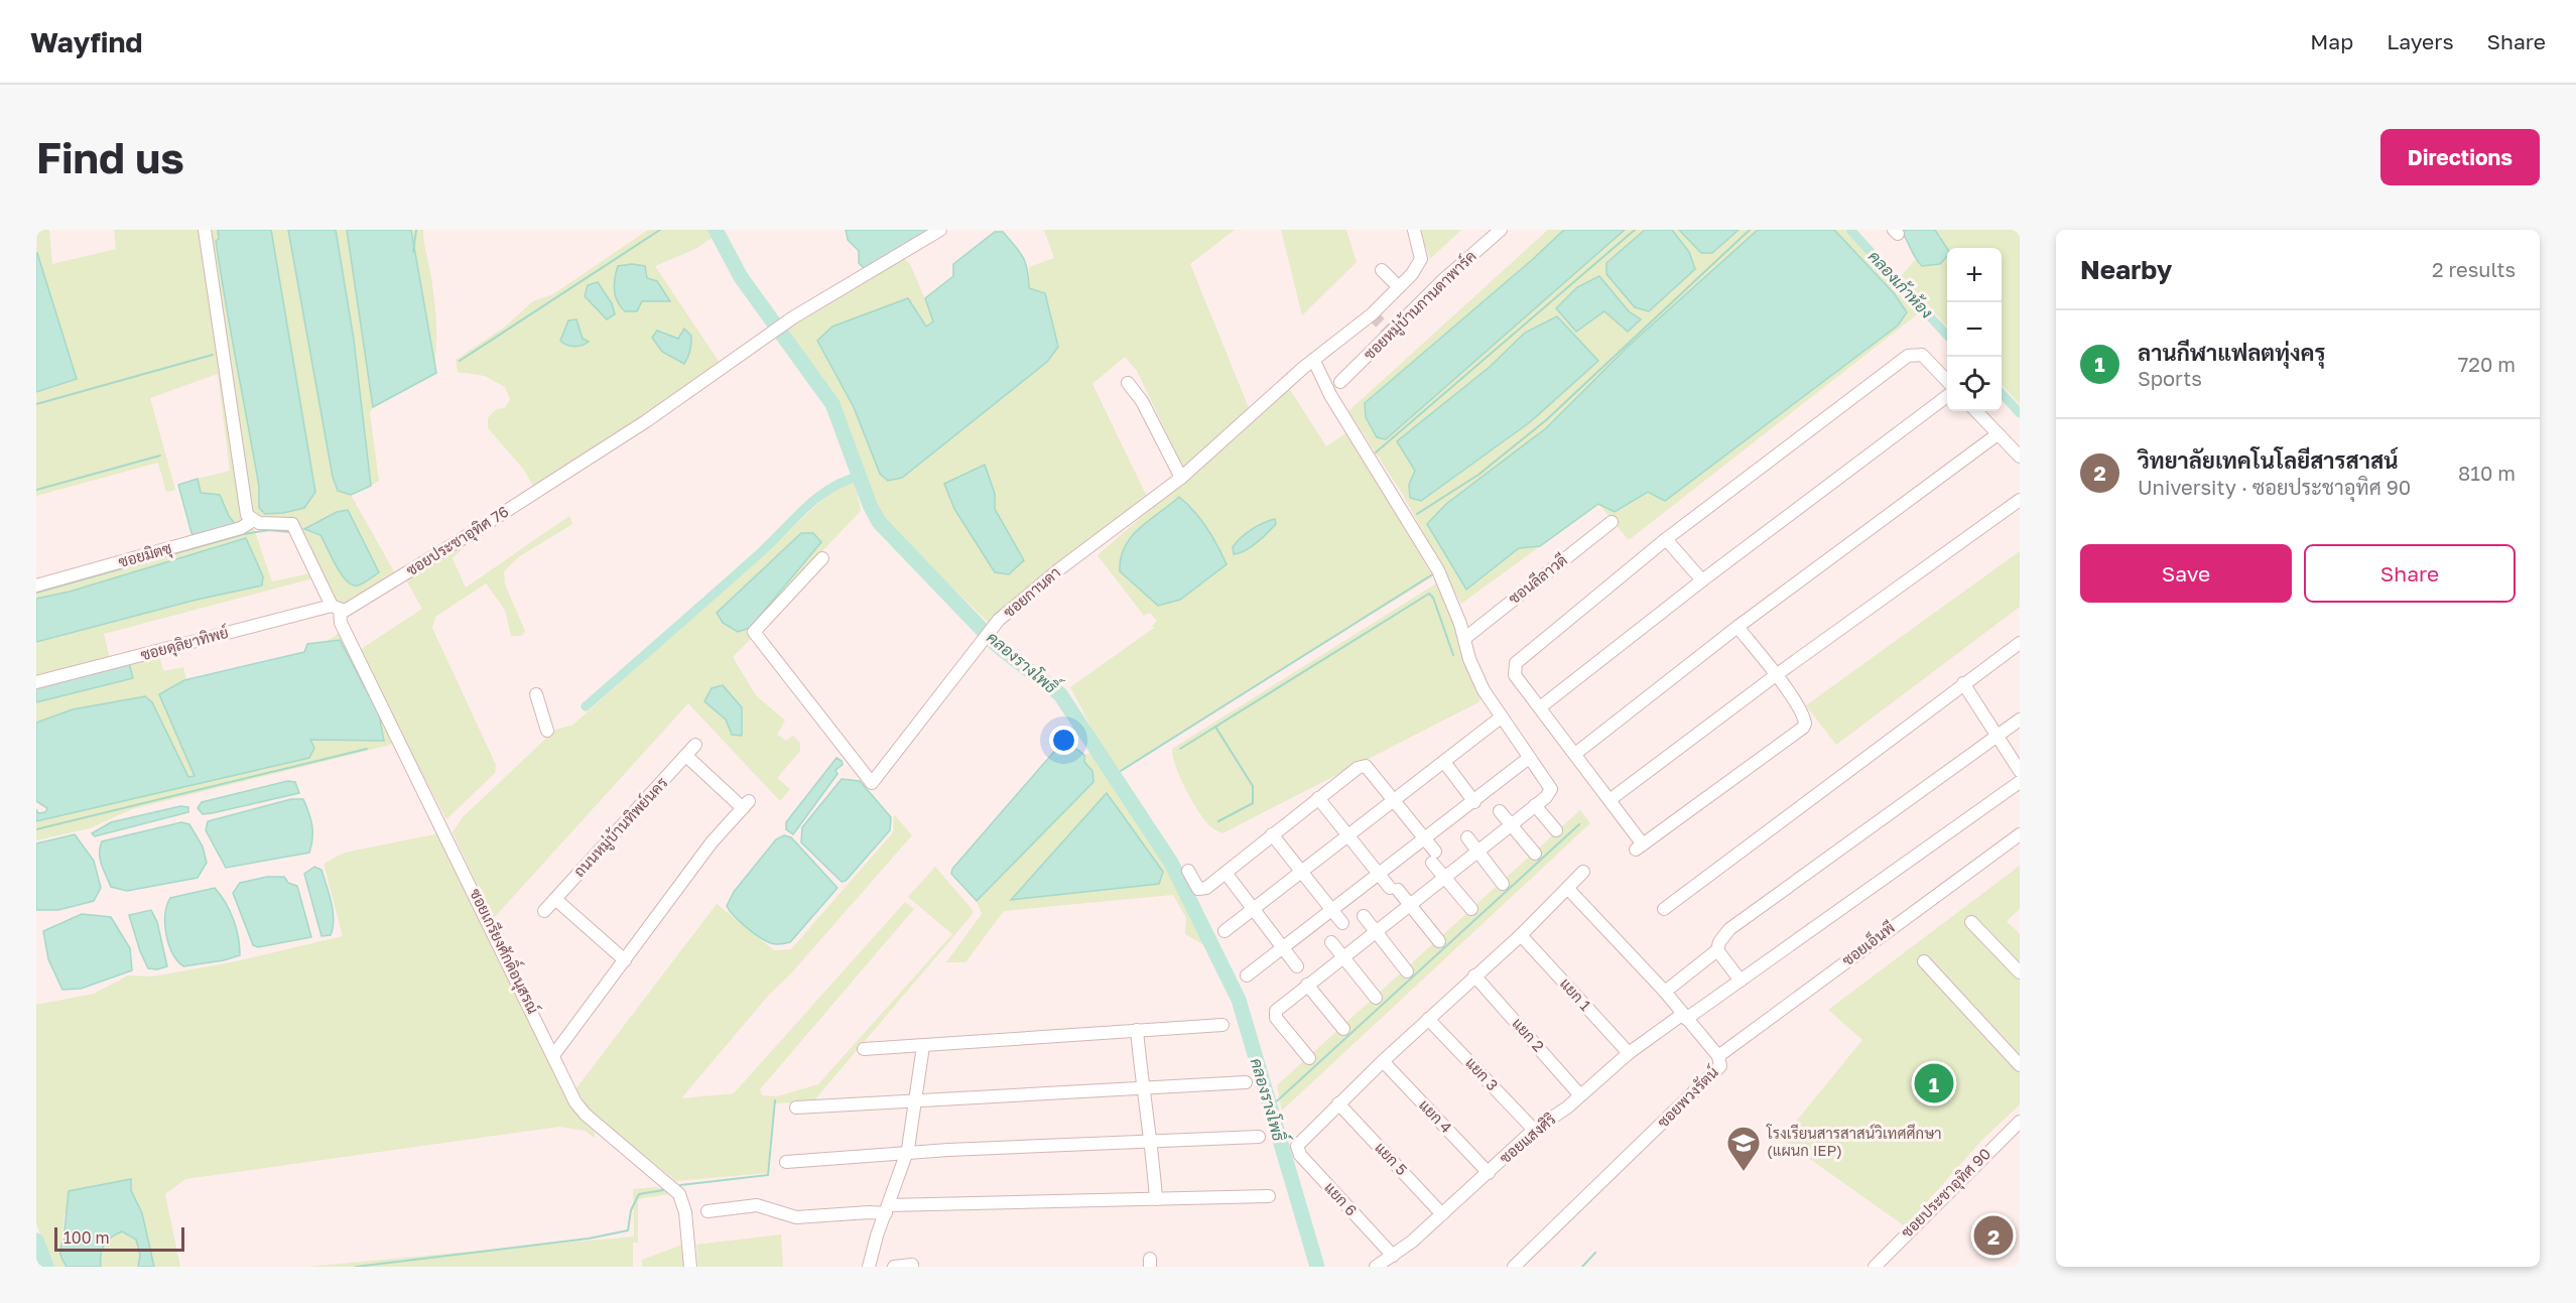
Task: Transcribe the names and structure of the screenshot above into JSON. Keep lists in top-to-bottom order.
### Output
{
  "streets": {
    "street": [
      "ซอยหมู่บ้านกานดาพาร์ค",
      "ซอยประชาอุทิศ 76",
      "ซอยมิตซุ",
      "ซอนลีลาวดี",
      "ซอยกานดา",
      "ซอยดุลิยาทิพย์",
      "ถนนหมู่บ้านทิพย์นคร",
      "ซอยเอ็นพี",
      "ซอยเกรียงศักดิ์อนุสรณ์",
      "แยก 1",
      "แยก 2",
      "แยก 3",
      "ซอยพวงรัตน์",
      "แยก 4",
      "ซอยแสงศิริ",
      "แยก 5",
      "ซอยประชาอุทิศ 90",
      "แยก 6"
    ]
  },
  "crossings": [
    ["ซอยประชาอุทิศ 76", "ซอยดุลิยาทิพย์"],
    ["ซอยประชาอุทิศ 76", "ซอยเกรียงศักดิ์อนุสรณ์"],
    ["ซอยดุลิยาทิพย์", "ซอยเกรียงศักดิ์อนุสรณ์"],
    ["ซอยเอ็นพี", "ซอยพวงรัตน์"],
    ["แยก 1", "ซอยแสงศิริ"],
    ["แยก 2", "ซอยแสงศิริ"],
    ["แยก 3", "ซอยแสงศิริ"],
    ["ซอยพวงรัตน์", "ซอยแสงศิริ"],
    ["แยก 4", "ซอยแสงศิริ"],
    ["ซอยแสงศิริ", "แยก 5"],
    ["ซอยแสงศิริ", "แยก 6"],
    ["แยก 5", "แยก 6"]
  ],
  "water": ["คลองเก้าห้อง", "คลองรางโพธิ์"],
  "places": {
    "school or university": ["โรงเรียนสารสาสน์วิเทศศึกษา (แผนก IEP)"]
  },
  "scale_bar": "100 m",
  "page": {
    "header": "Wayfind",
    "nav": ["Map", "Layers", "Share"],
    "buttons": [
      "Directions",
      ["Save", "Share"]
    ],
    "title": "Find us",
    "heading": ["Nearby", "2 results"],
    "map_buttons": ["+", "−"],
    "list": [
      {
        "mark": "1",
        "name": "ลานกีฬาแฟลตทุ่งครุ",
        "note": "Sports",
        "value": "720 m"
      },
      {
        "mark": "2",
        "name": "วิทยาลัยเทคโนโลยีสารสาสน์",
        "note": "University · ซอยประชาอุทิศ 90",
        "value": "810 m"
      }
    ],
    "pins": ["1", "2"],
    "scale": "100 m"
  }
}
